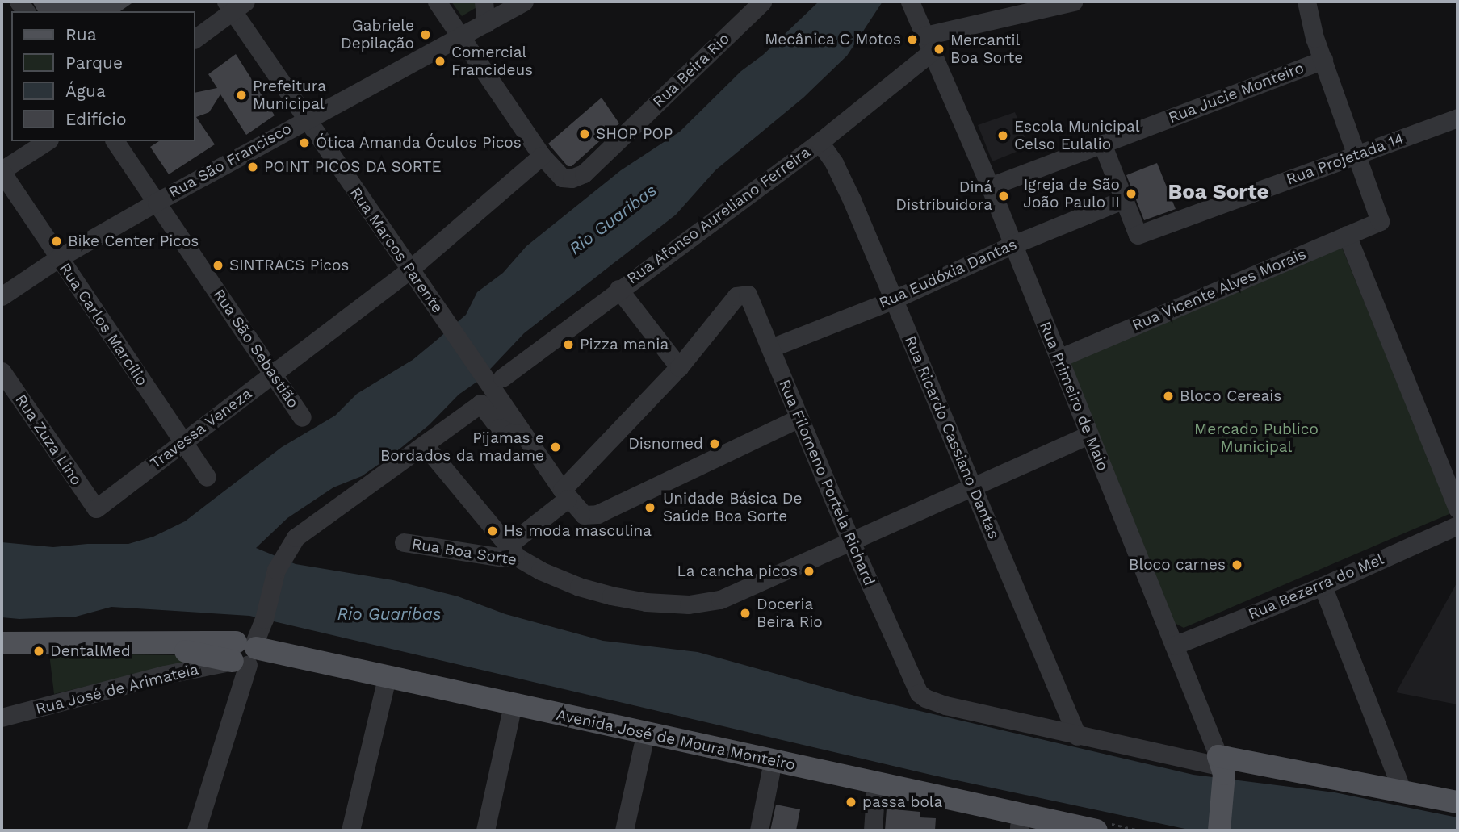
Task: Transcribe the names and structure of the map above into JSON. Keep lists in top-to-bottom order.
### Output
{
  "streets": {
    "main road": ["Avenida José de Moura Monteiro"],
    "street": [
      "Rua Beira Rio",
      "Rua Jucie Monteiro",
      "Rua Projetada 14",
      "Rua São Francisco",
      "Rua Afonso Aureliano Ferreira",
      "Rua Marcos Parente",
      "Rua Eudóxia Dantas",
      "Rua Vicente Alves Morais",
      "Rua Carlos Marcílio",
      "Rua São Sebastião",
      "Rua Primeiro de Maio",
      "Travessa Veneza",
      "Rua Ricardo Cassiano Dantas",
      "Rua Zuza Lino",
      "Rua Filomeno Portela Richard",
      "Rua Boa Sorte",
      "Rua Bezerra do Mel",
      "Rua José de Arimateia"
    ]
  },
  "crossings": [
    ["Rua Beira Rio", "Travessa Veneza"],
    ["Rua Jucie Monteiro", "Rua Primeiro de Maio"],
    ["Rua Projetada 14", "Rua Eudóxia Dantas"],
    ["Rua Projetada 14", "Rua Vicente Alves Morais"],
    ["Rua São Francisco", "Rua Marcos Parente"],
    ["Rua São Francisco", "Rua Carlos Marcílio"],
    ["Rua São Francisco", "Rua São Sebastião"],
    ["Rua Afonso Aureliano Ferreira", "Rua Marcos Parente"],
    ["Rua Afonso Aureliano Ferreira", "Rua Primeiro de Maio"],
    ["Rua Afonso Aureliano Ferreira", "Rua Ricardo Cassiano Dantas"],
    ["Rua Marcos Parente", "Travessa Veneza"],
    ["Rua Marcos Parente", "Rua Filomeno Portela Richard"],
    ["Rua Eudóxia Dantas", "Rua Primeiro de Maio"],
    ["Rua Eudóxia Dantas", "Rua Ricardo Cassiano Dantas"],
    ["Rua Eudóxia Dantas", "Rua Filomeno Portela Richard"],
    ["Rua Vicente Alves Morais", "Rua Primeiro de Maio"],
    ["Rua Carlos Marcílio", "Travessa Veneza"],
    ["Rua São Sebastião", "Travessa Veneza"],
    ["Rua Primeiro de Maio", "Rua Filomeno Portela Richard"],
    ["Rua Primeiro de Maio", "Rua Boa Sorte"],
    ["Rua Primeiro de Maio", "Rua Bezerra do Mel"],
    ["Travessa Veneza", "Rua Zuza Lino"],
    ["Rua Ricardo Cassiano Dantas", "Rua Filomeno Portela Richard"],
    ["Rua Ricardo Cassiano Dantas", "Rua Boa Sorte"],
    ["Rua Filomeno Portela Richard", "Rua Boa Sorte"],
    ["Rua José de Arimateia", "Avenida José de Moura Monteiro"]
  ],
  "districts": ["Boa Sorte"],
  "water": ["Rio Guaribas"],
  "parks": ["Mercado Publico Municipal"],
  "places": [
    "Gabriele Depilação",
    "Mecânica C Motos",
    "Mercantil Boa Sorte",
    "Comercial Francideus",
    "Prefeitura Municipal",
    "SHOP POP",
    "Escola Municipal Celso Eulalio",
    "Ótica Amanda Óculos Picos",
    "POINT PICOS DA SORTE",
    "Igreja de São João Paulo II",
    "Diná Distribuidora",
    "Bike Center Picos",
    "SINTRACS Picos",
    "Pizza mania",
    "Bloco Cereais",
    "Disnomed",
    "Pijamas e Bordados da madame",
    "Unidade Básica De Saúde Boa Sorte",
    "Hs moda masculina",
    "Bloco carnes",
    "La cancha picos",
    "Doceria Beira Rio",
    "DentalMed",
    "passa bola"
  ],
  "legend": [
    "Rua",
    "Parque",
    "Água",
    "Edifício"
  ]
}
